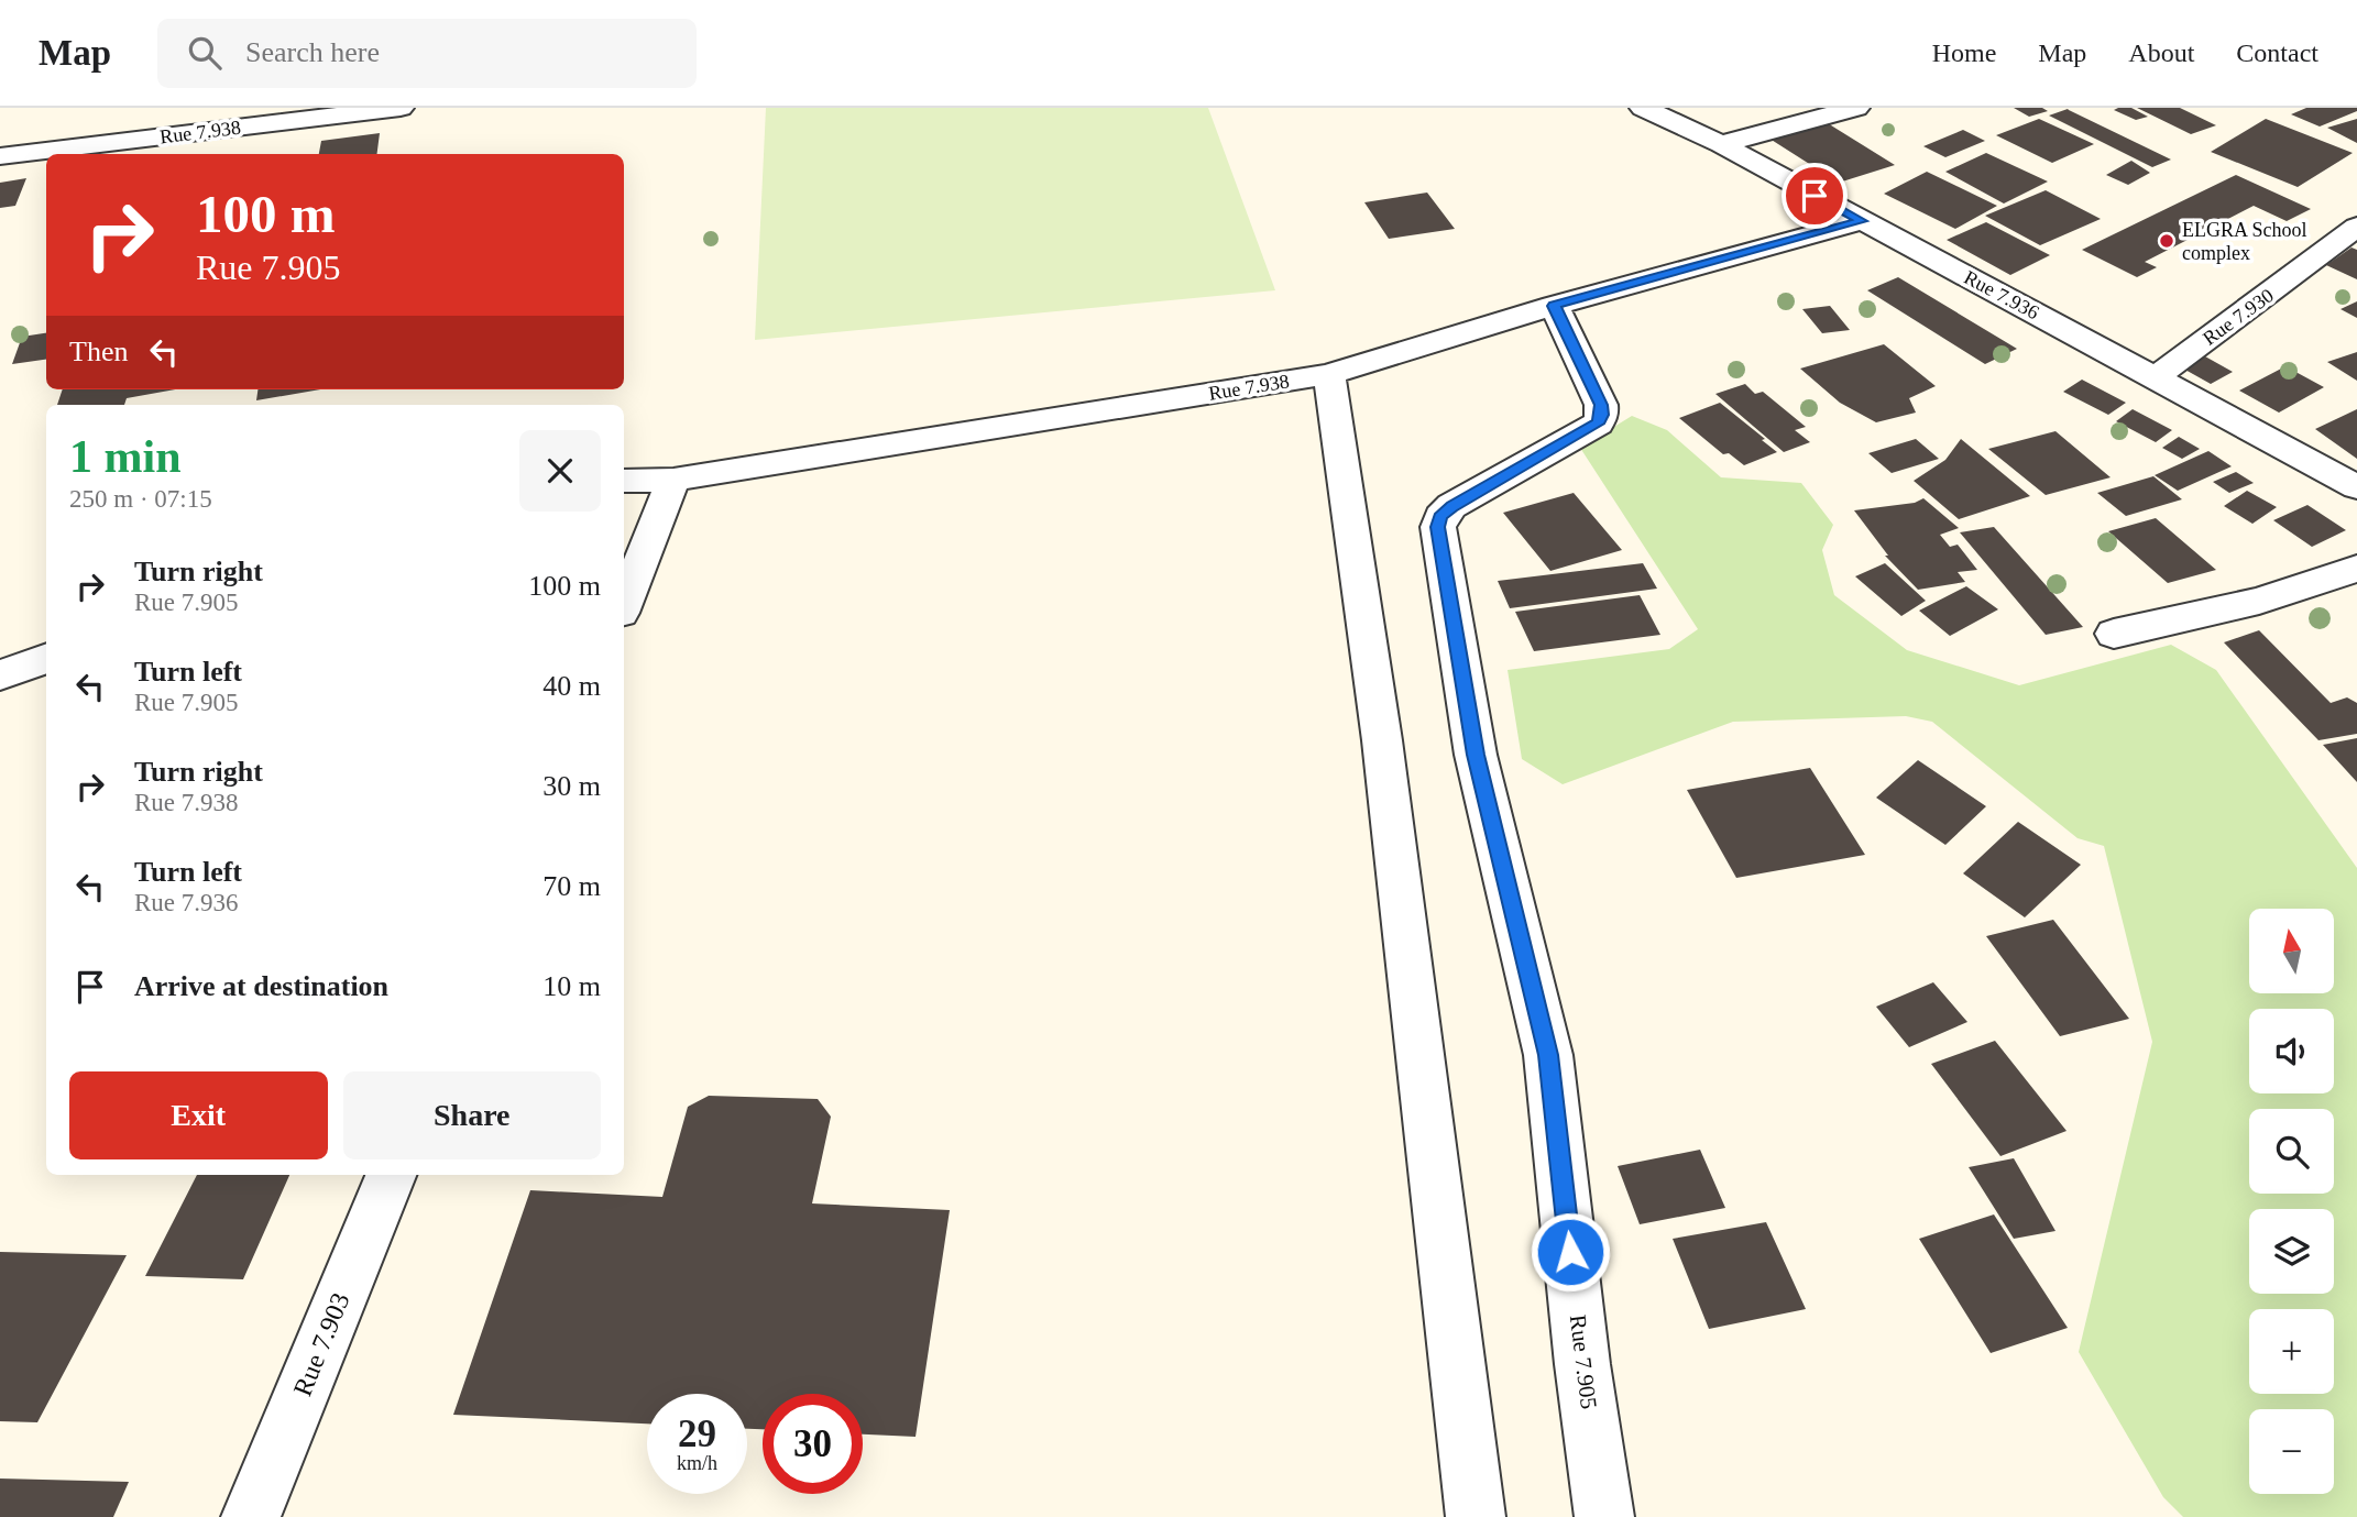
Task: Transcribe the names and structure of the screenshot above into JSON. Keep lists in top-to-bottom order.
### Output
{
  "streets": {
    "street": [
      "Rue 7.938",
      "Rue 7.936",
      "Rue 7.930",
      "Rue 7.903",
      "Rue 7.905"
    ]
  },
  "crossings": [
    ["Rue 7.938", "Rue 7.936"],
    ["Rue 7.938", "Rue 7.905"],
    ["Rue 7.936", "Rue 7.930"]
  ],
  "places": ["ELGRA School complex"],
  "north": "top",
  "page": {
    "header": "Map",
    "search": "Search here",
    "nav": [
      "Home",
      "Map",
      "About",
      "Contact"
    ],
    "turn": ["100 m", "Rue 7.905"],
    "then": "Then",
    "heading": ["1 min", "250 m · 07:15"],
    "list": [
      {
        "name": "Turn right",
        "note": "Rue 7.905",
        "value": "100 m"
      },
      {
        "name": "Turn left",
        "note": "Rue 7.905",
        "value": "40 m"
      },
      {
        "name": "Turn right",
        "note": "Rue 7.938",
        "value": "30 m"
      },
      {
        "name": "Turn left",
        "note": "Rue 7.936",
        "value": "70 m"
      },
      {
        "name": "Arrive at destination",
        "value": "10 m"
      }
    ],
    "map_buttons": ["+", "−"],
    "buttons": ["Exit", "Share"],
    "speed": "29 km/h",
    "limit": "30"
  }
}
